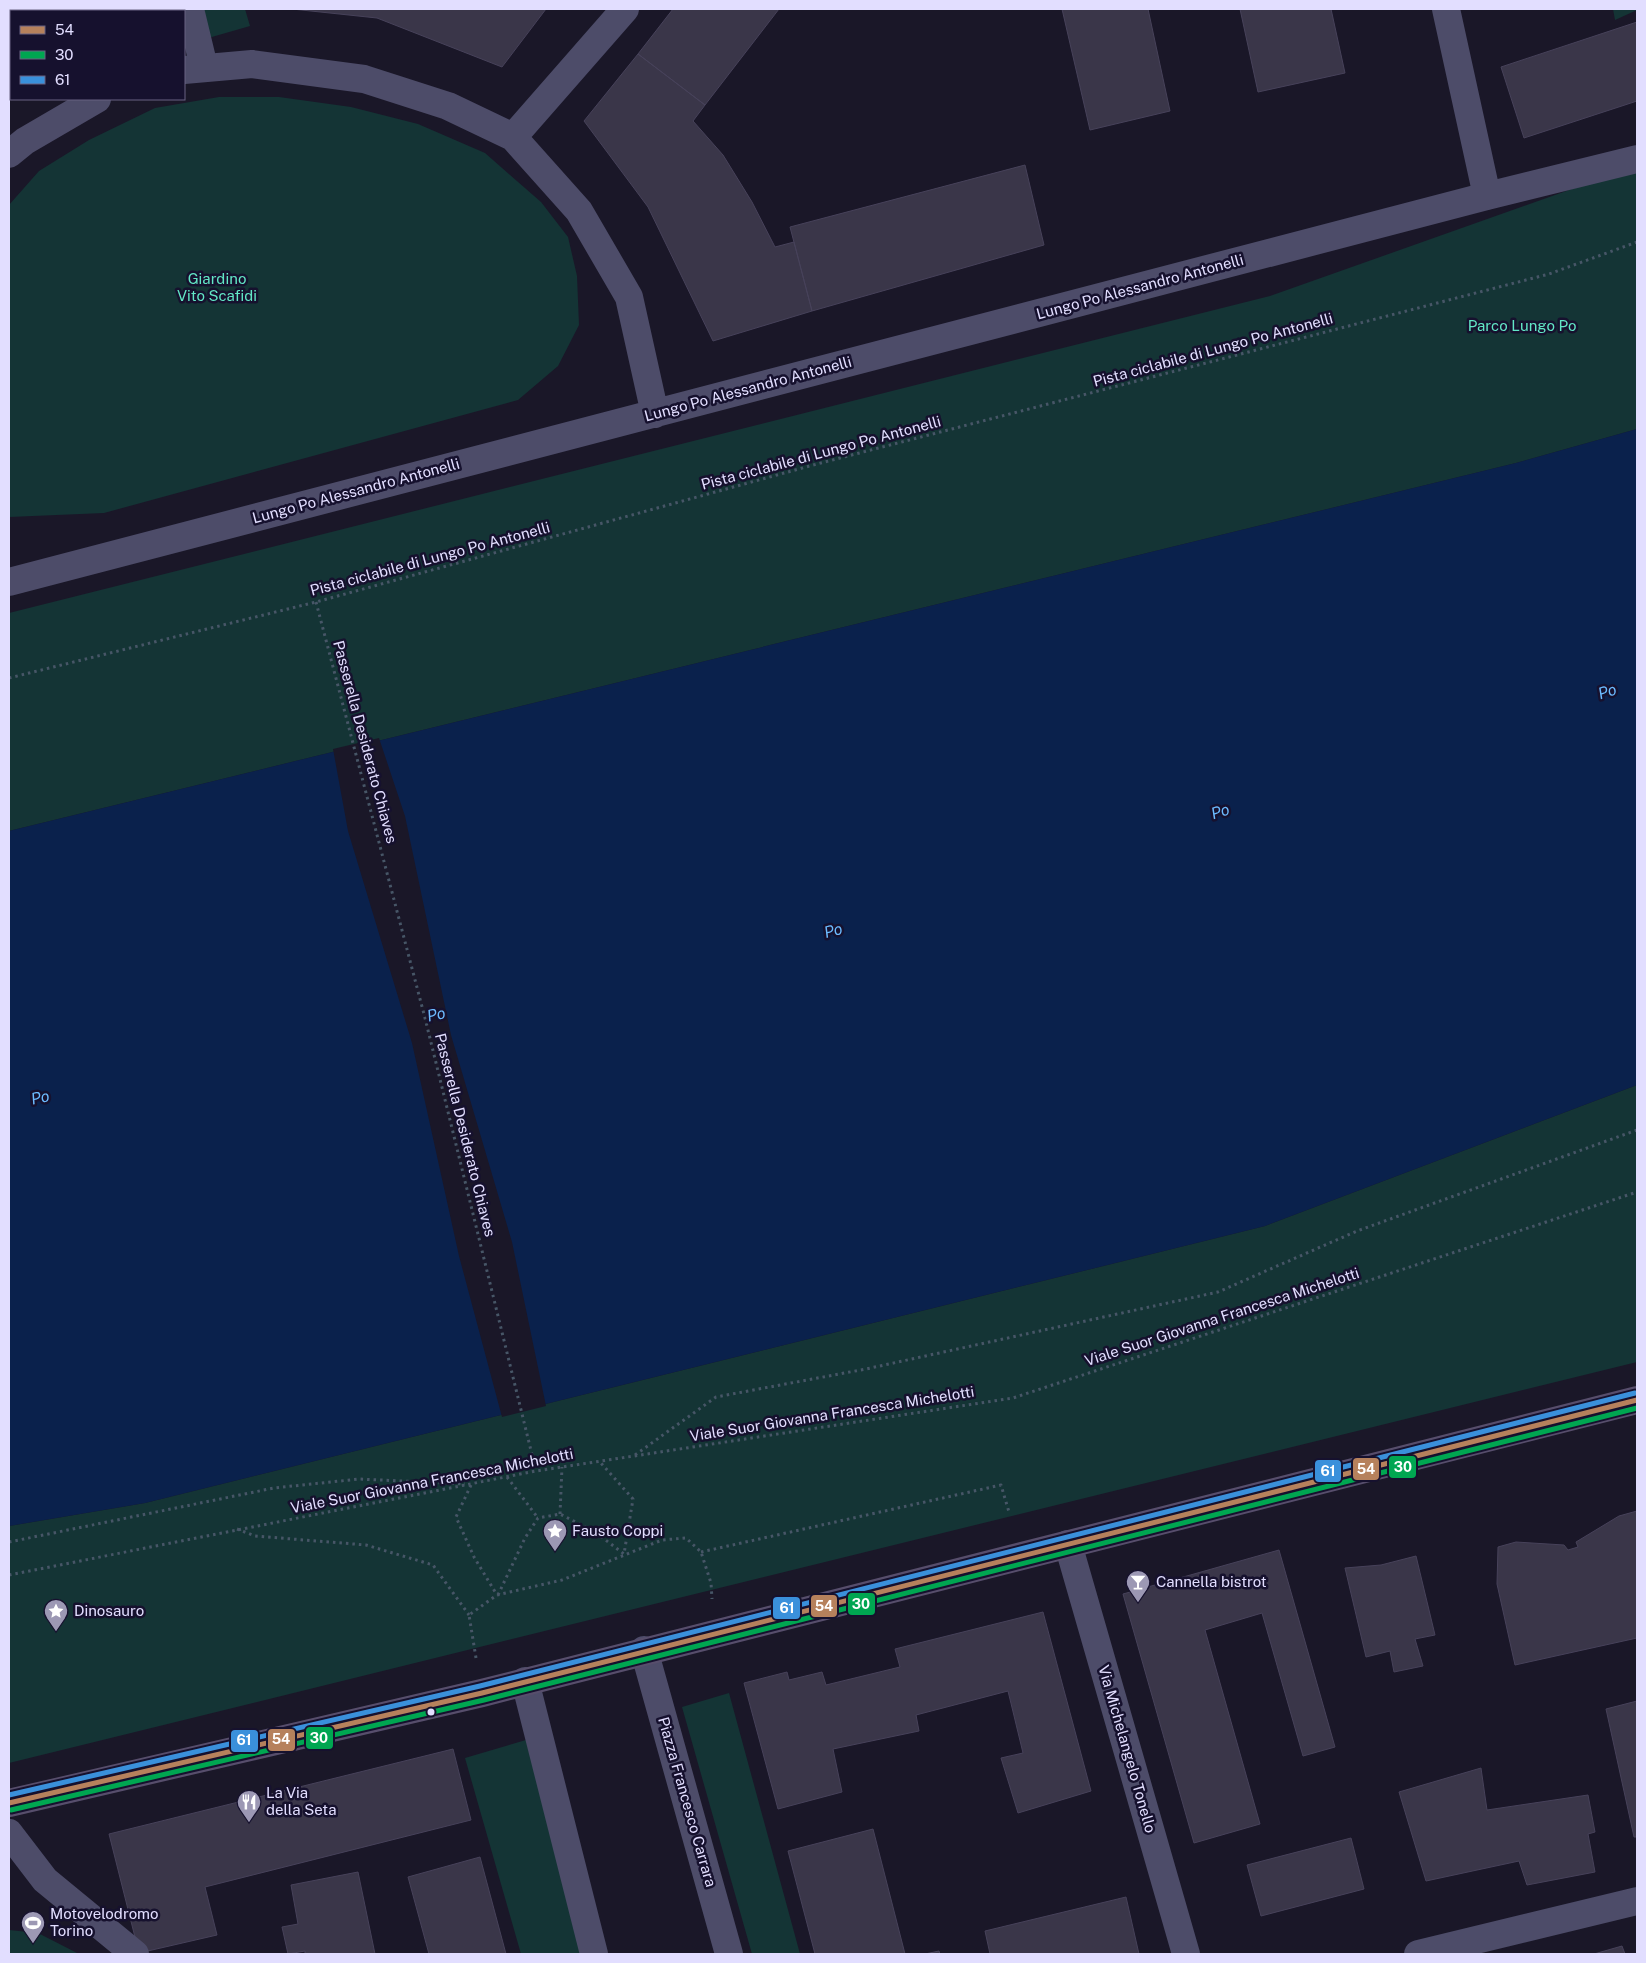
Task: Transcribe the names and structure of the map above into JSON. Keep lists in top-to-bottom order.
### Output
{
  "streets": {
    "street": ["Lungo Po Alessandro Antonelli", "Via Michelangelo Tonello", "Piazza Francesco Carrara"],
    "path": ["Pista ciclabile di Lungo Po Antonelli", "Passerella Desiderato Chiaves", "Viale Suor Giovanna Francesca Michelotti"]
  },
  "crossings": [
    ["Pista ciclabile di Lungo Po Antonelli", "Passerella Desiderato Chiaves"],
    ["Passerella Desiderato Chiaves", "Viale Suor Giovanna Francesca Michelotti"]
  ],
  "water": ["Po"],
  "parks": ["Giardino Vito Scafidi", "Parco Lungo Po"],
  "places": {
    "place": ["Fausto Coppi", "Dinosauro"],
    "bar": ["Cannella bistrot"],
    "restaurant": ["La Via della Seta"],
    "sports": ["Motovelodromo Torino"]
  },
  "lines": ["transit line 61", "transit line 54", "transit line 30"],
  "legend": ["54", "30", "61"]
}
